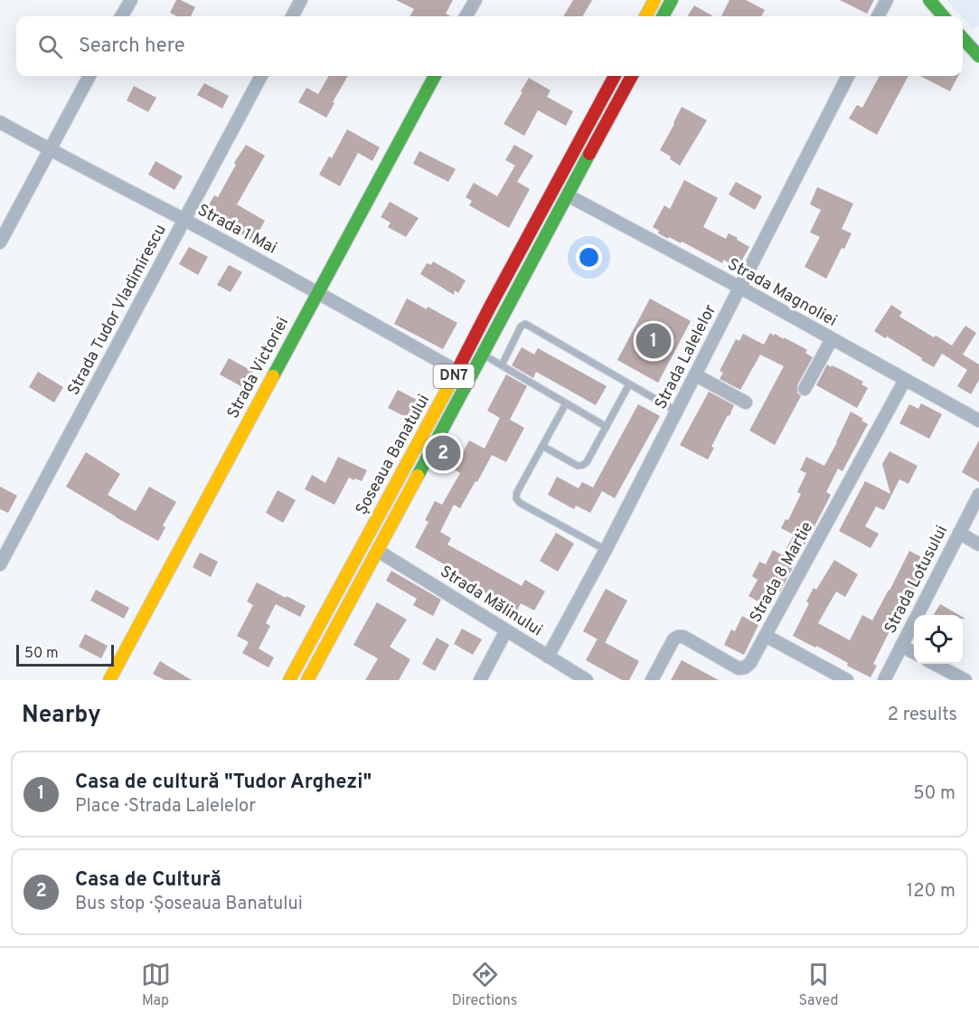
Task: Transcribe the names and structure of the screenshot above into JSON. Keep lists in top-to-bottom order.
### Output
{
  "streets": {
    "main road": ["Strada Victoriei", "DN7", "Șoseaua Banatului"],
    "street": [
      "Strada 1 Mai",
      "Strada Magnoliei",
      "Strada Tudor Vladimirescu",
      "Strada Lalelelor",
      "Strada 8 Martie",
      "Strada Lotusului",
      "Strada Mălinului"
    ]
  },
  "crossings": [
    ["Strada 1 Mai", "Strada Tudor Vladimirescu"],
    ["Strada 1 Mai", "Strada Victoriei"],
    ["Strada 1 Mai", "Șoseaua Banatului"],
    ["Strada Magnoliei", "Strada Lalelelor"],
    ["Strada Magnoliei", "Șoseaua Banatului"],
    ["Strada Magnoliei", "Strada 8 Martie"],
    ["Strada Lalelelor", "Strada Mălinului"],
    ["Șoseaua Banatului", "Strada Mălinului"]
  ],
  "scale_bar": "50 m",
  "page": {
    "search": "Search here",
    "pins": ["1", "2"],
    "scale": "50 m",
    "heading": ["Nearby", "2 results"],
    "list": [
      {
        "mark": "1",
        "name": "Casa de cultură \"Tudor Arghezi\"",
        "note": "Place · Strada Lalelelor",
        "value": "50 m"
      },
      {
        "mark": "2",
        "name": "Casa de Cultură",
        "note": "Bus stop · Șoseaua Banatului",
        "value": "120 m"
      }
    ],
    "nav": ["Map", "Directions", "Saved"]
  }
}
